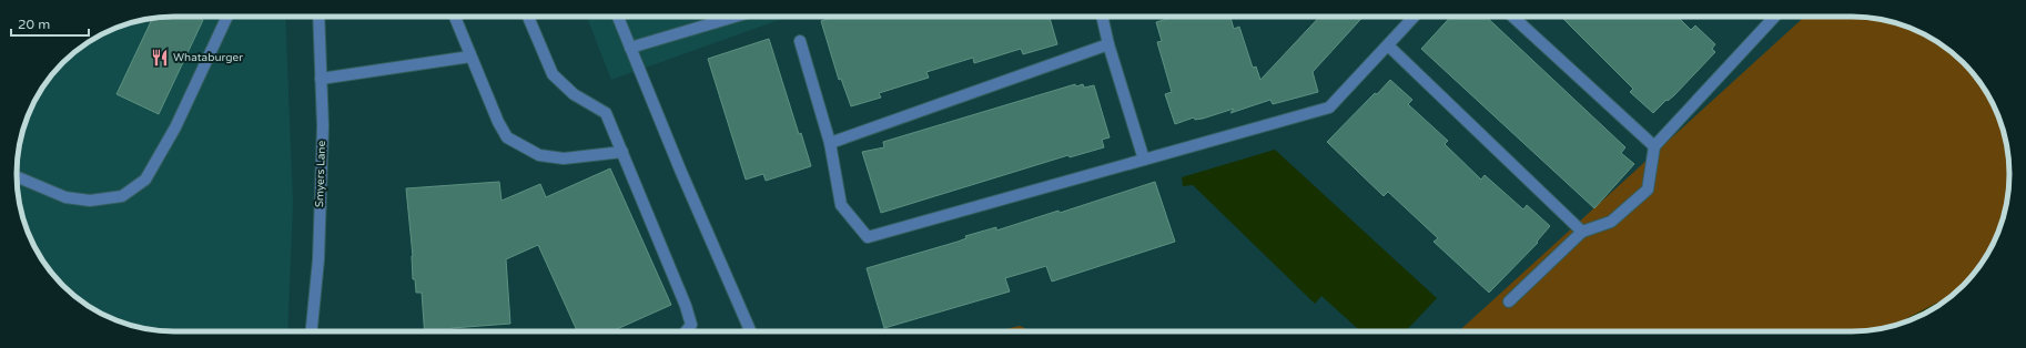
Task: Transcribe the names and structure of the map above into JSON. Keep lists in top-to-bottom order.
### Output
{
  "streets": {
    "street": ["Smyers Lane"]
  },
  "places": {
    "restaurant": ["Whataburger"]
  },
  "scale_bar": "20 m"
}
